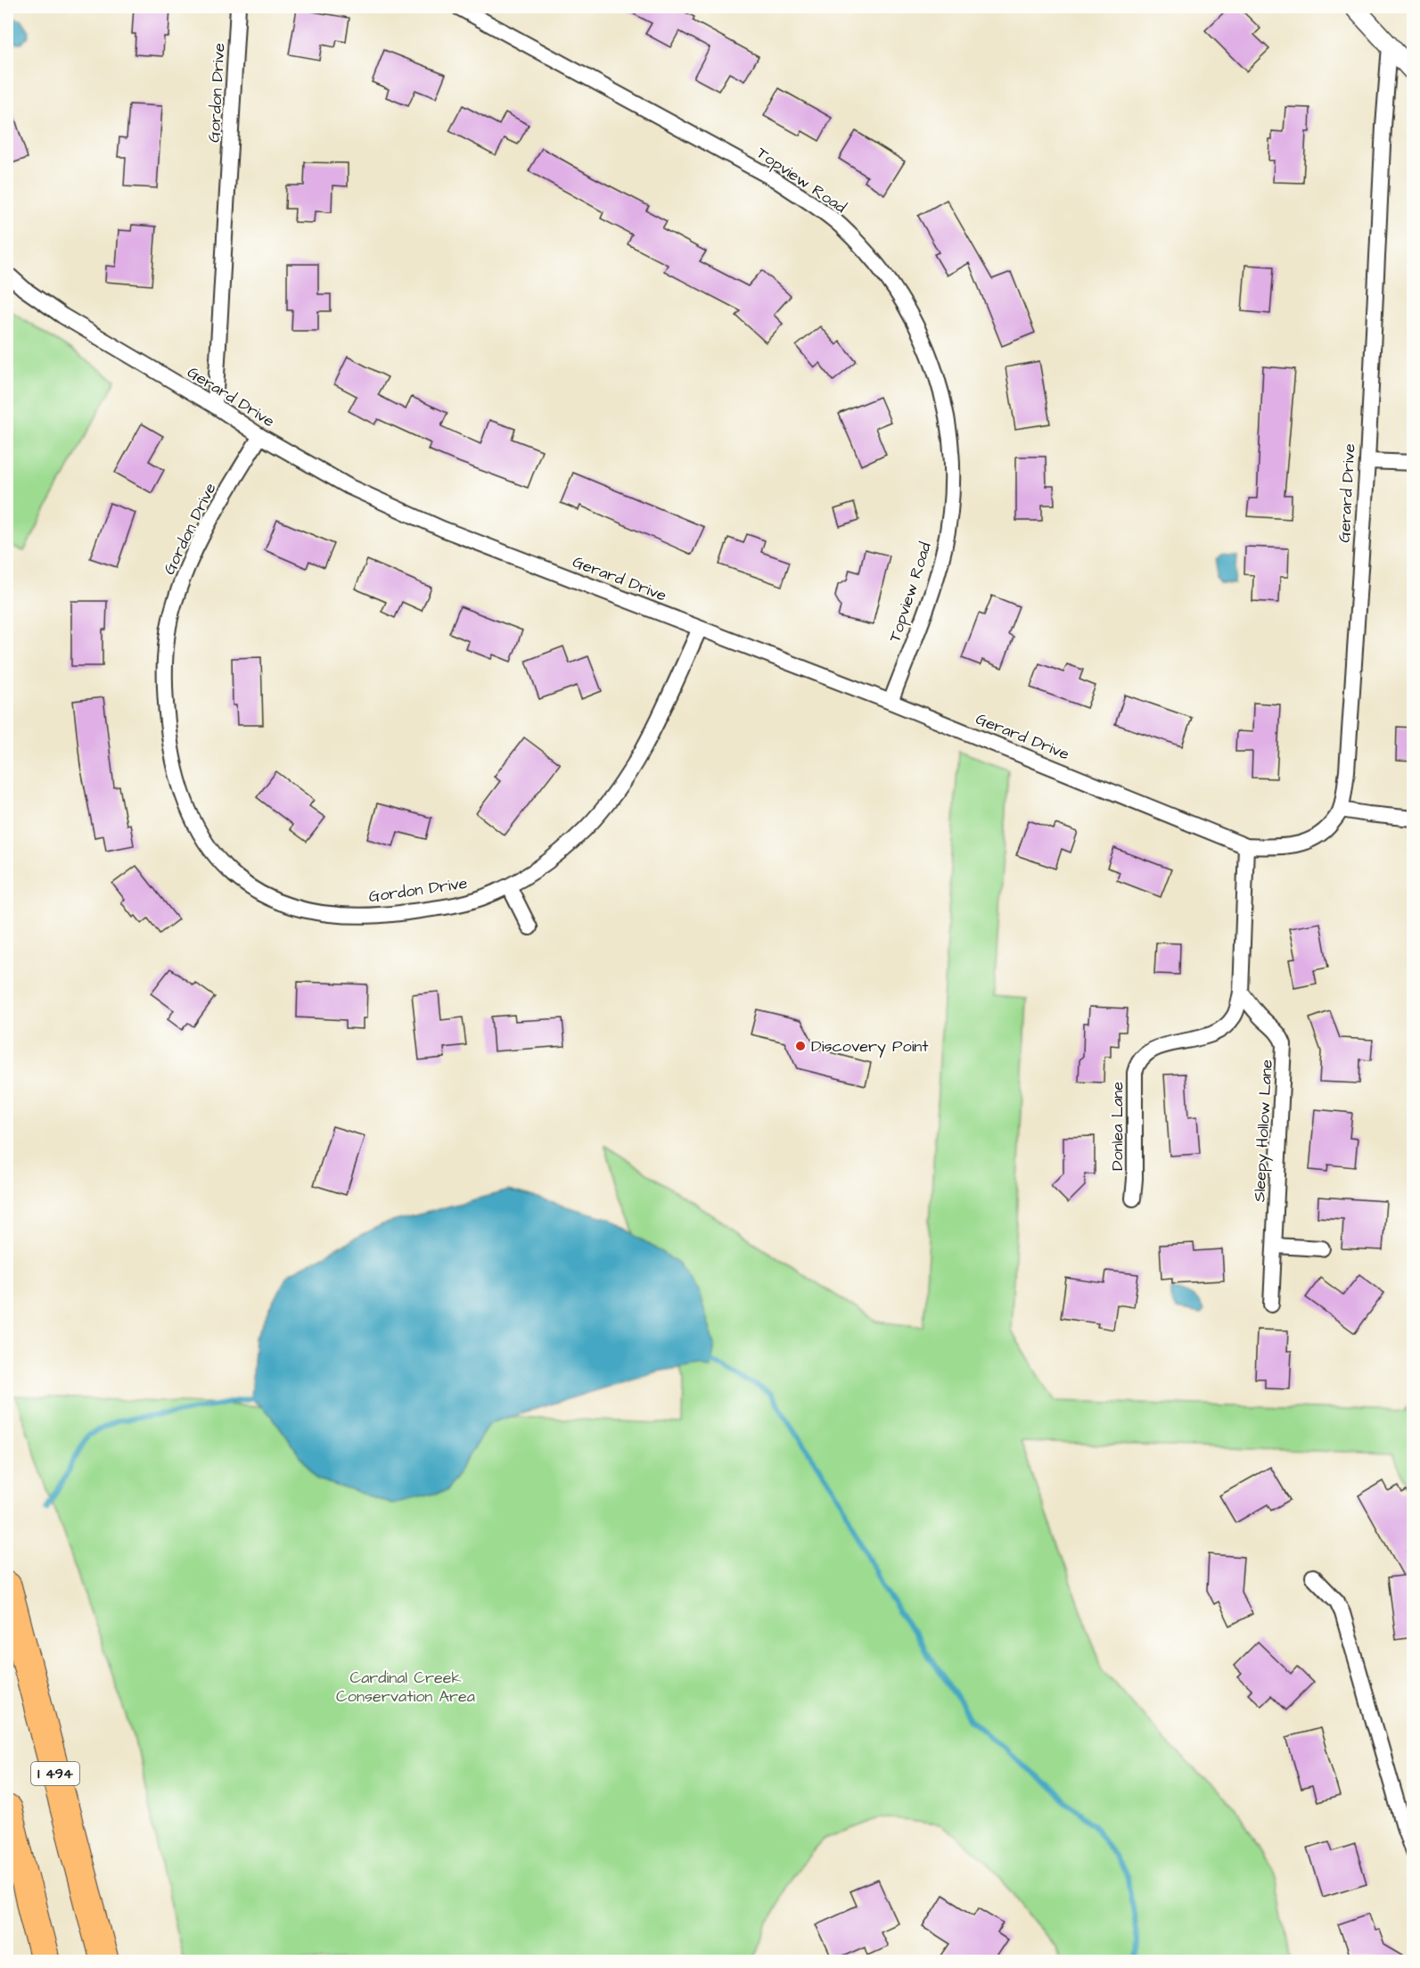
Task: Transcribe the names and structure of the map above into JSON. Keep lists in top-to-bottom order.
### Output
{
  "streets": {
    "highway": ["I 494"],
    "street": [
      "Gordon Drive",
      "Topview Road",
      "Gerard Drive",
      "Donlea Lane",
      "Sleepy Hollow Lane"
    ]
  },
  "crossings": [
    ["Gordon Drive", "Gerard Drive"],
    ["Topview Road", "Gerard Drive"],
    ["Donlea Lane", "Sleepy Hollow Lane"]
  ],
  "parks": ["Cardinal Creek Conservation Area"],
  "places": ["Discovery Point"]
}
